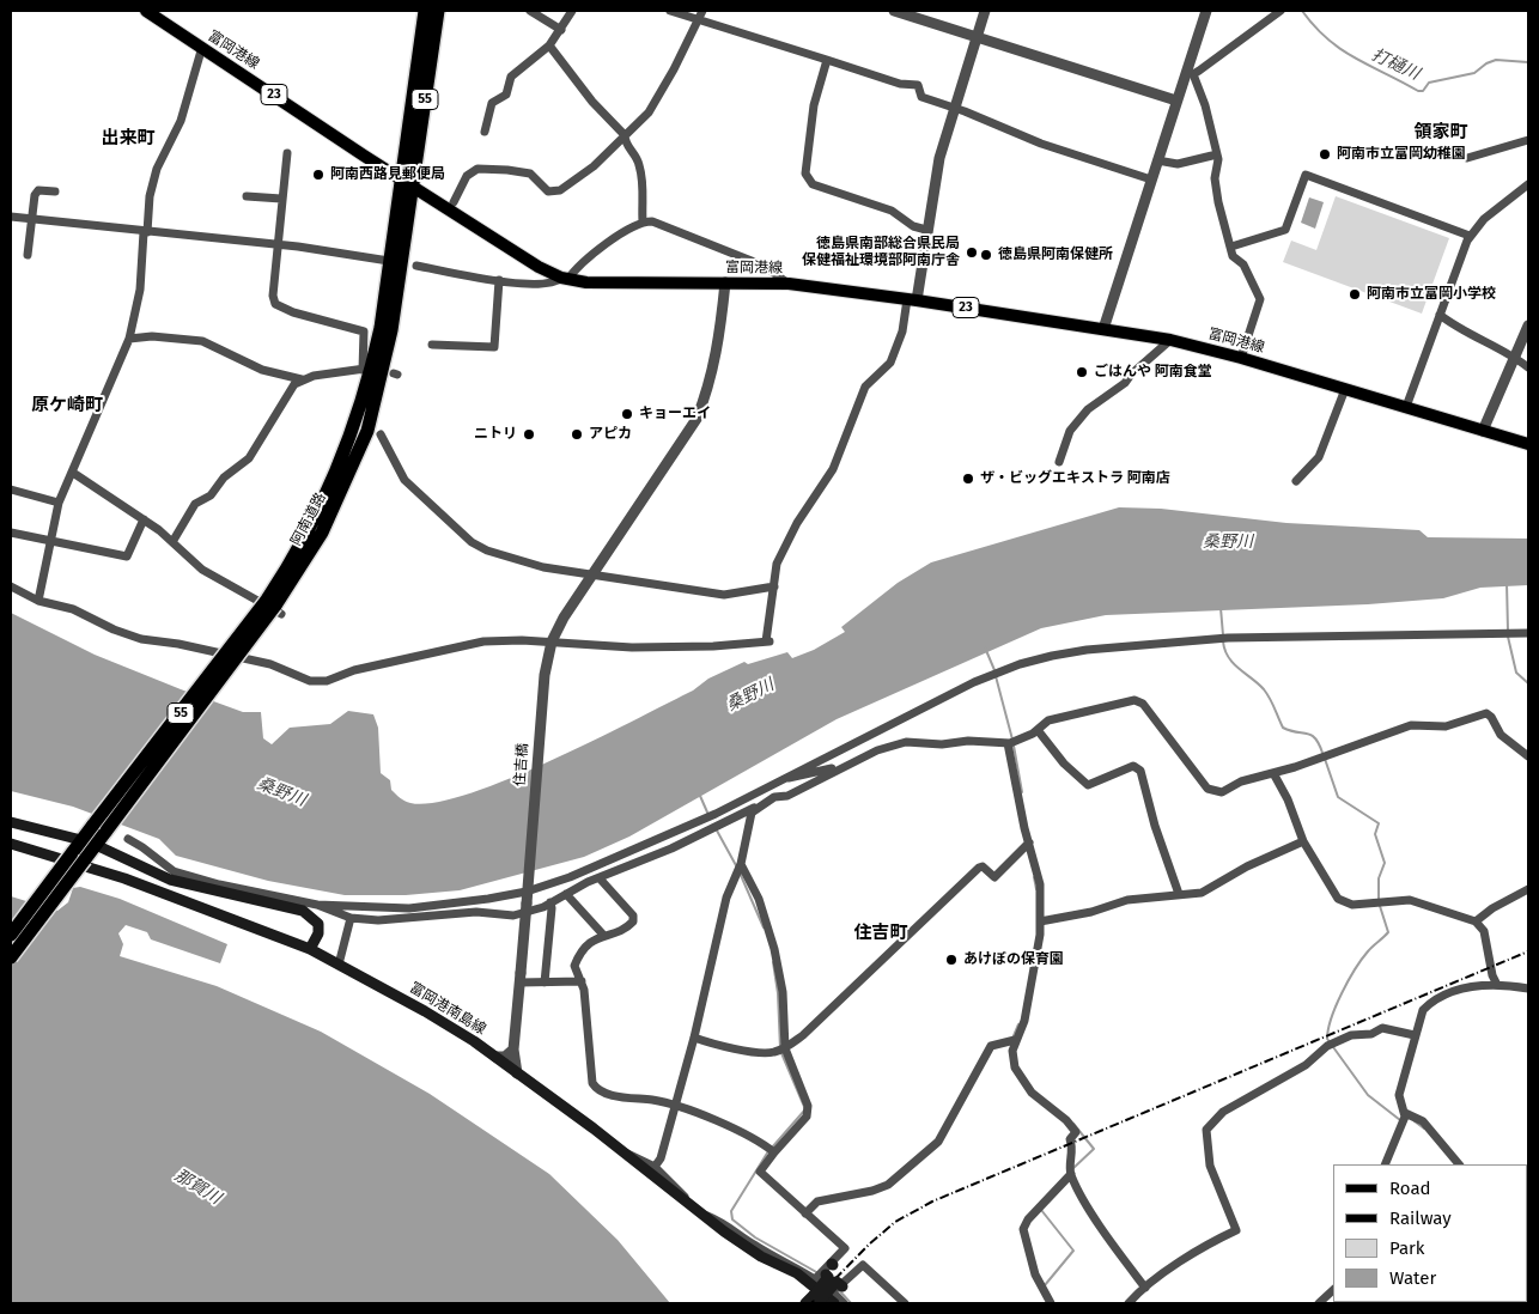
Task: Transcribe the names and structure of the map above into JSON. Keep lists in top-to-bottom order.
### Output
{
  "streets": {
    "highway": ["55", "阿南道路"],
    "main road": ["富岡港線", "23", "富岡港南島線"],
    "street": ["住吉橋"]
  },
  "crossings": [
    ["富岡港線", "阿南道路"],
    ["富岡港線", "住吉橋"],
    ["住吉橋", "富岡港南島線"]
  ],
  "districts": [
    "領家町",
    "出来町",
    "原ケ崎町",
    "住吉町"
  ],
  "water": ["打樋川", "桑野川", "那賀川"],
  "places": [
    "阿南市立富岡幼稚園",
    "阿南西路見郵便局",
    "徳島県南部総合県民局 保健福祉環境部阿南庁舎",
    "徳島県阿南保健所",
    "阿南市立富岡小学校",
    "ごはんや 阿南食堂",
    "キョーエイ",
    "ニトリ",
    "アピカ",
    "ザ・ビッグエキストラ 阿南店",
    "あけぼの保育園"
  ],
  "legend": [
    "Road",
    "Railway",
    "Park",
    "Water"
  ]
}
